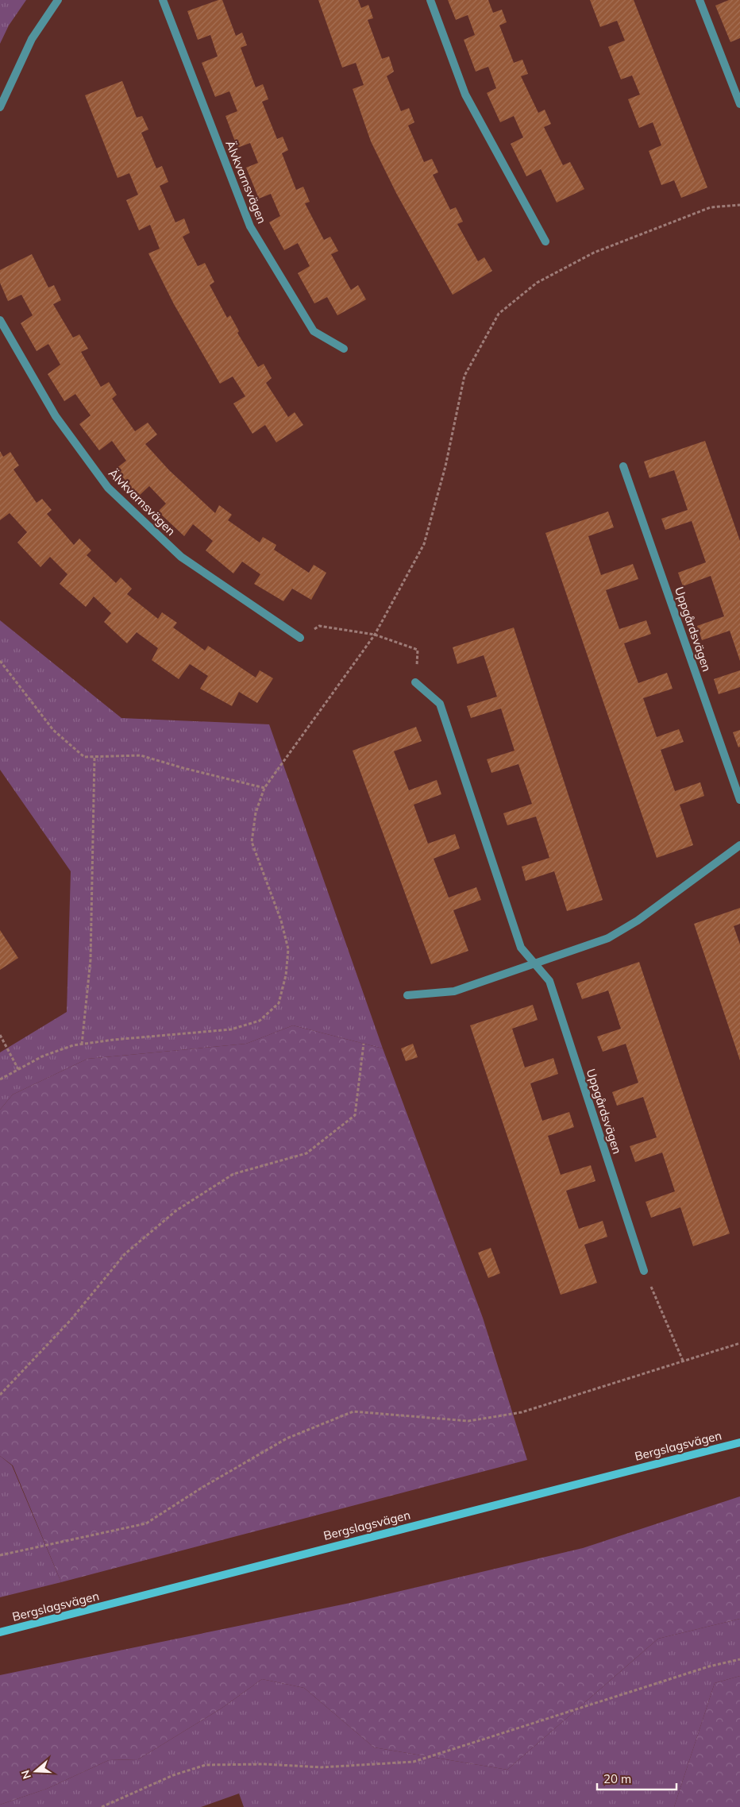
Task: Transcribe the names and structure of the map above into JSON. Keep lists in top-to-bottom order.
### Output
{
  "streets": {
    "main road": ["Bergslagsvägen"],
    "street": ["Älvkvarnsvägen", "Uppgårdsvägen"]
  },
  "scale_bar": "20 m",
  "north": "left"
}
